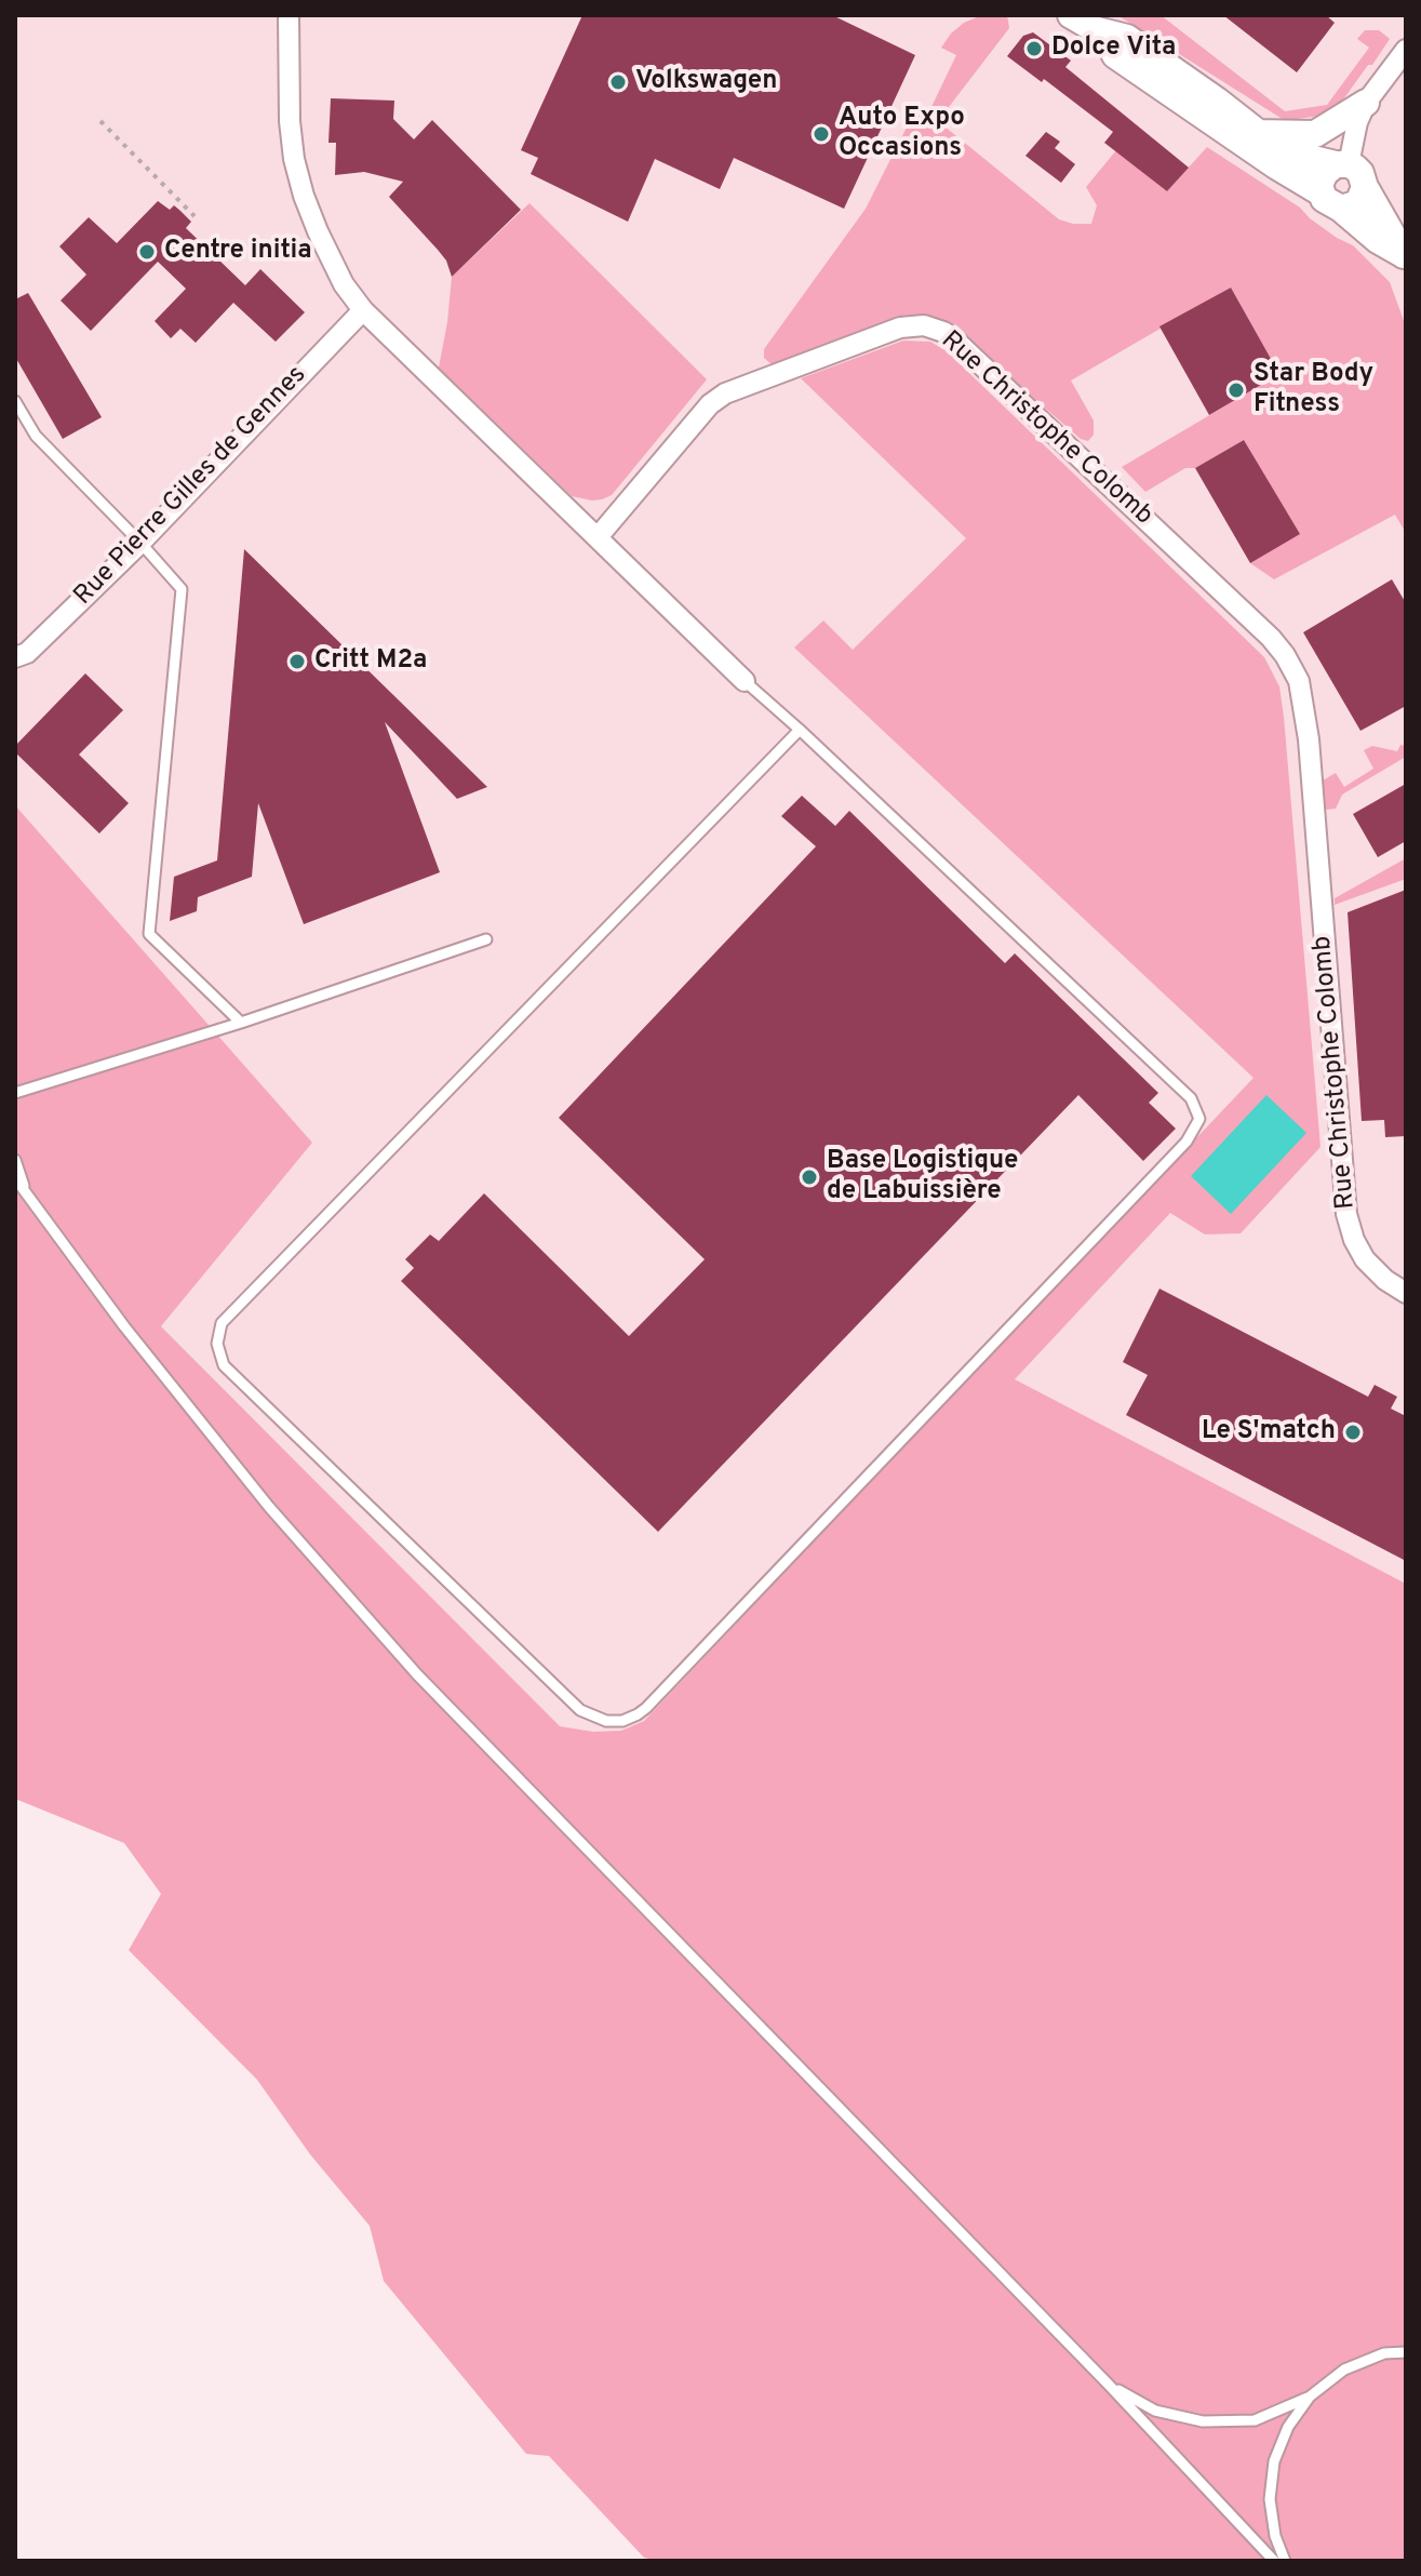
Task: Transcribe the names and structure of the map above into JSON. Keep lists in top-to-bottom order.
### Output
{
  "streets": {
    "street": ["Rue Christophe Colomb", "Rue Pierre Gilles de Gennes"]
  },
  "places": [
    "Dolce Vita",
    "Volkswagen",
    "Auto Expo Occasions",
    "Centre initia",
    "Star Body Fitness",
    "Critt M2a",
    "Base Logistique de Labuissière",
    "Le S'match"
  ]
}
